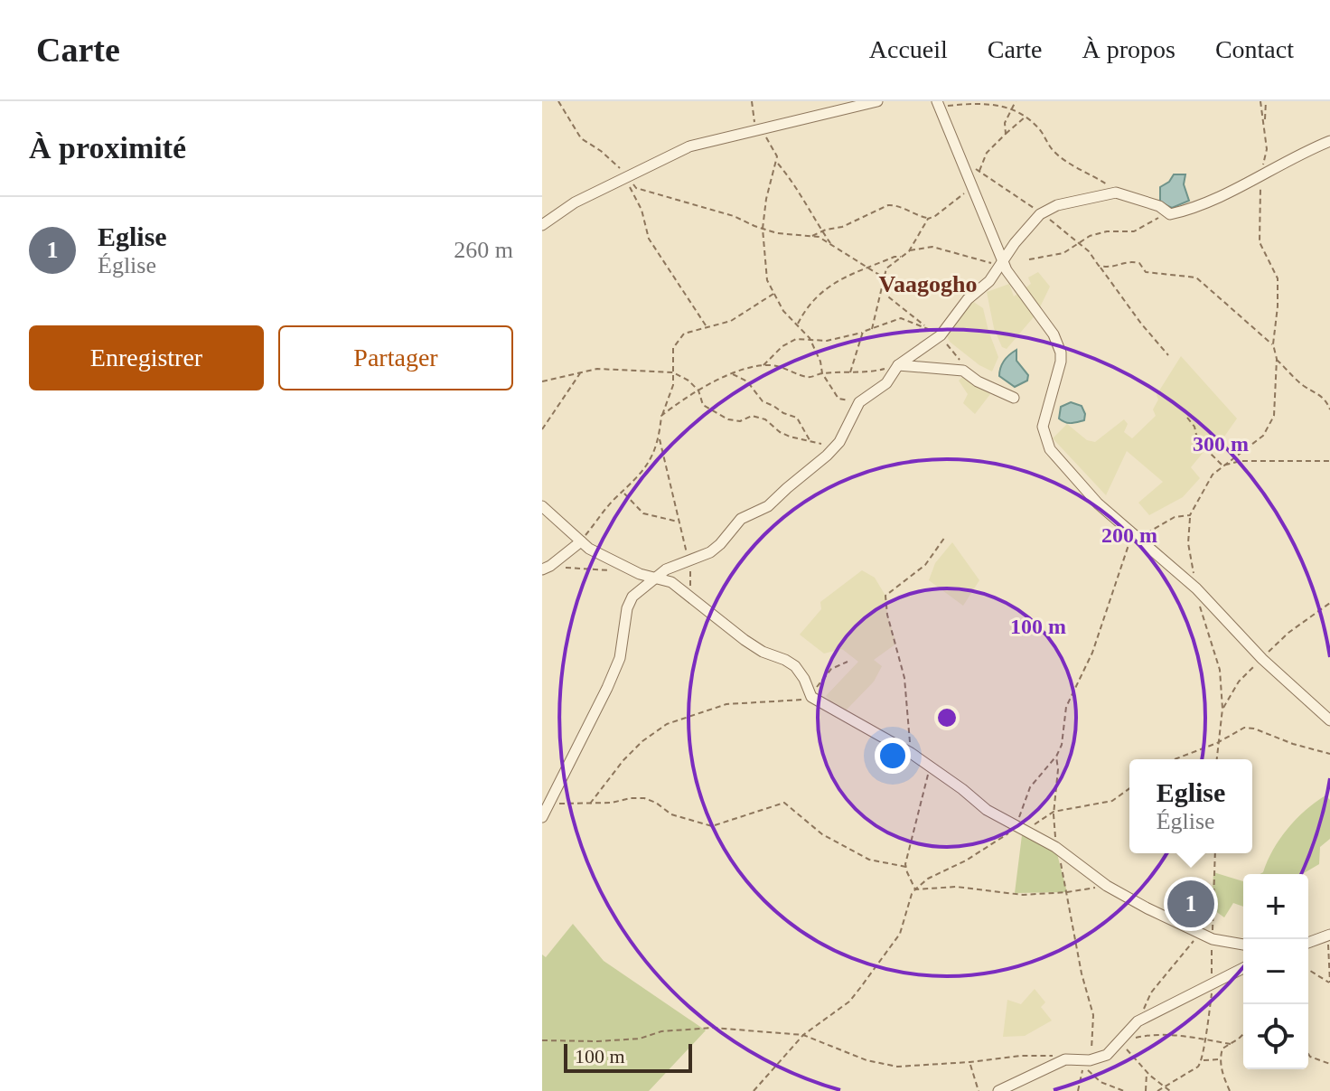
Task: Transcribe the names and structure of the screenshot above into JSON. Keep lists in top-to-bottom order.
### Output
{
  "districts": ["Vaagogho"],
  "scale_bar": "100 m",
  "page": {
    "header": "Carte",
    "nav": [
      "Accueil",
      "Carte",
      "À propos",
      "Contact"
    ],
    "heading": "À proximité",
    "list": [
      {
        "mark": "1",
        "name": "Eglise",
        "note": "Église",
        "value": "260 m"
      }
    ],
    "buttons": ["Enregistrer", "Partager"],
    "popup": ["Eglise", "Église"],
    "map_buttons": ["+", "−"],
    "pins": "1",
    "scale": "100 m"
  },
  "rings": ["300 m", "200 m", "100 m"]
}
